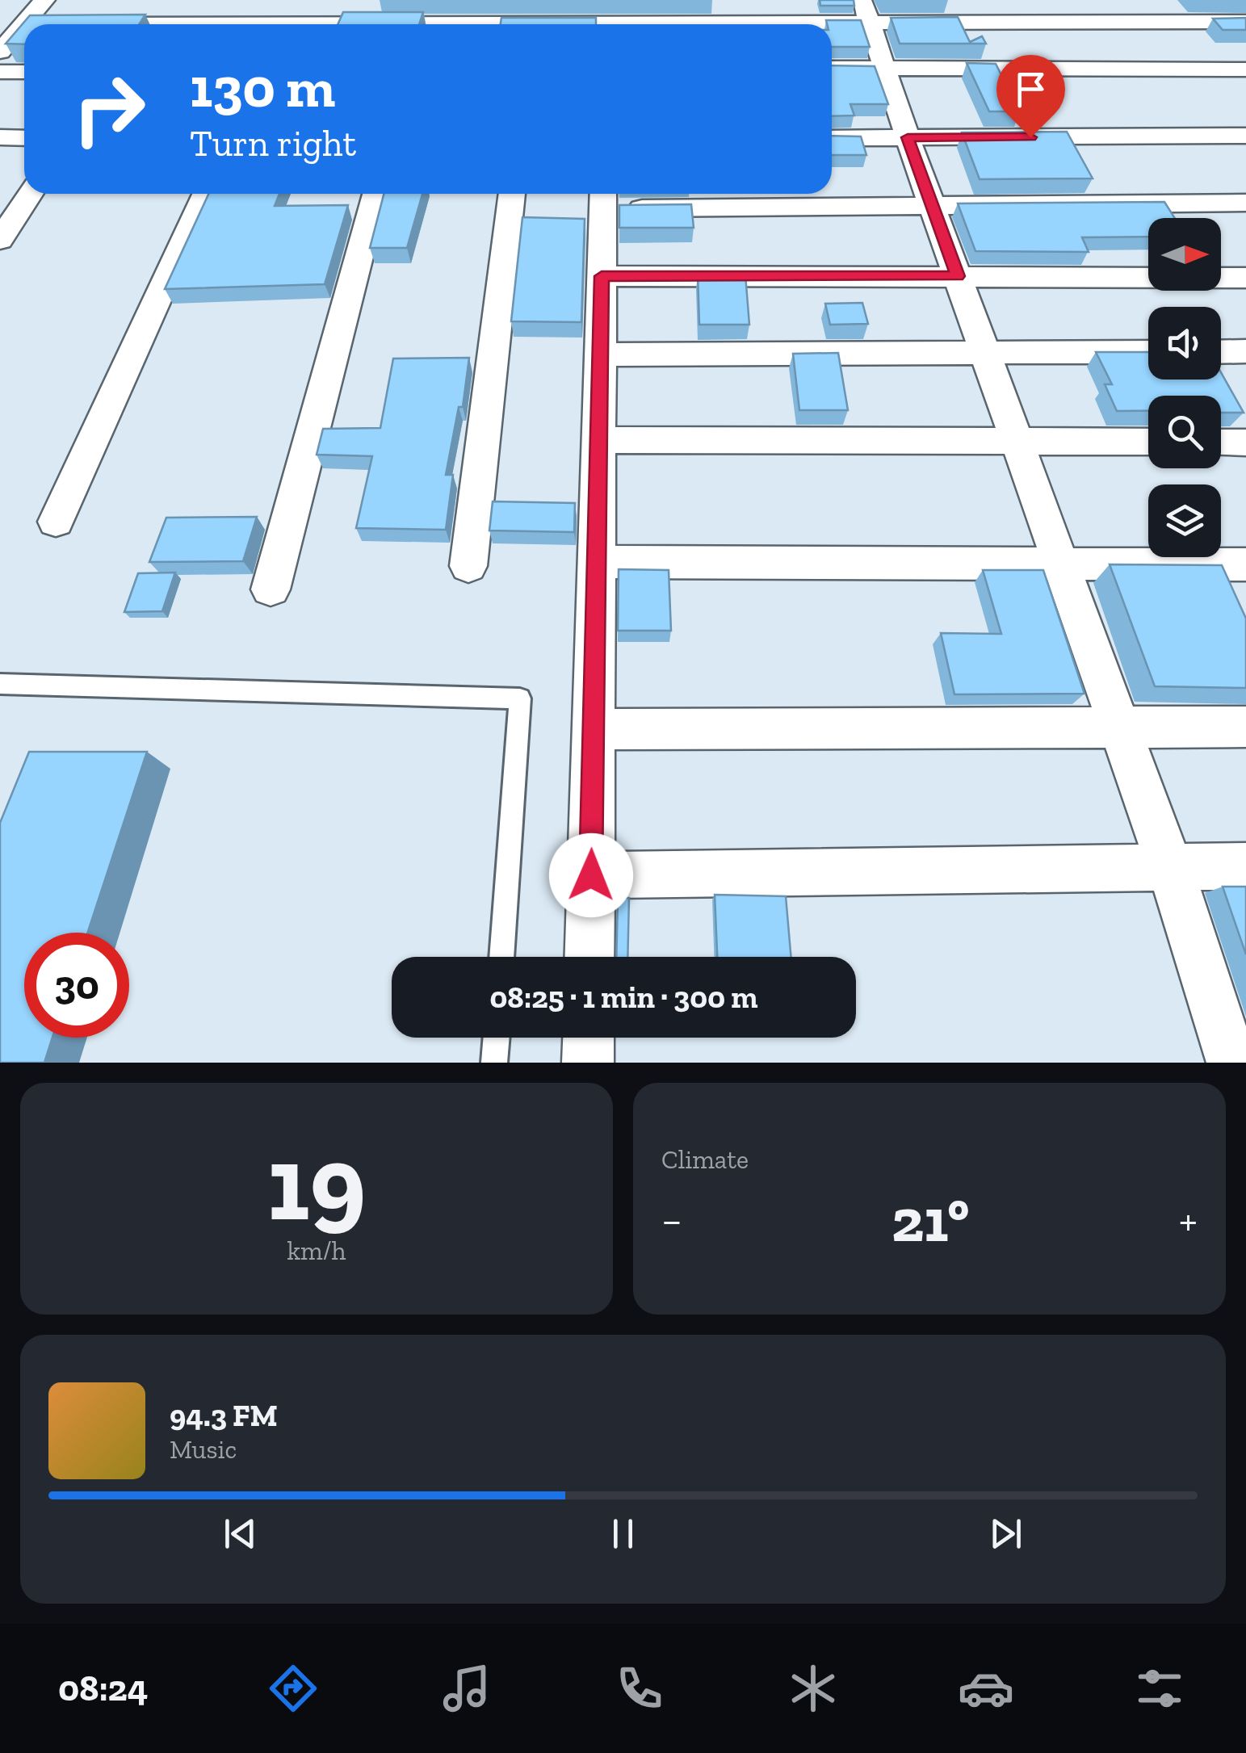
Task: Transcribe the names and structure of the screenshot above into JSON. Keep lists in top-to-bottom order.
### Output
{
  "north": "right",
  "page": {
    "turn": ["130 m", "Turn right"],
    "limit": "30",
    "trip": "08:25 · 1 min · 300 m",
    "tile": [
      ["19", "km/h"],
      "Climate"
    ],
    "heat": ["−", "21°", "+"],
    "song": ["94.3 FM", "Music"],
    "tabs": "08:24"
  }
}
